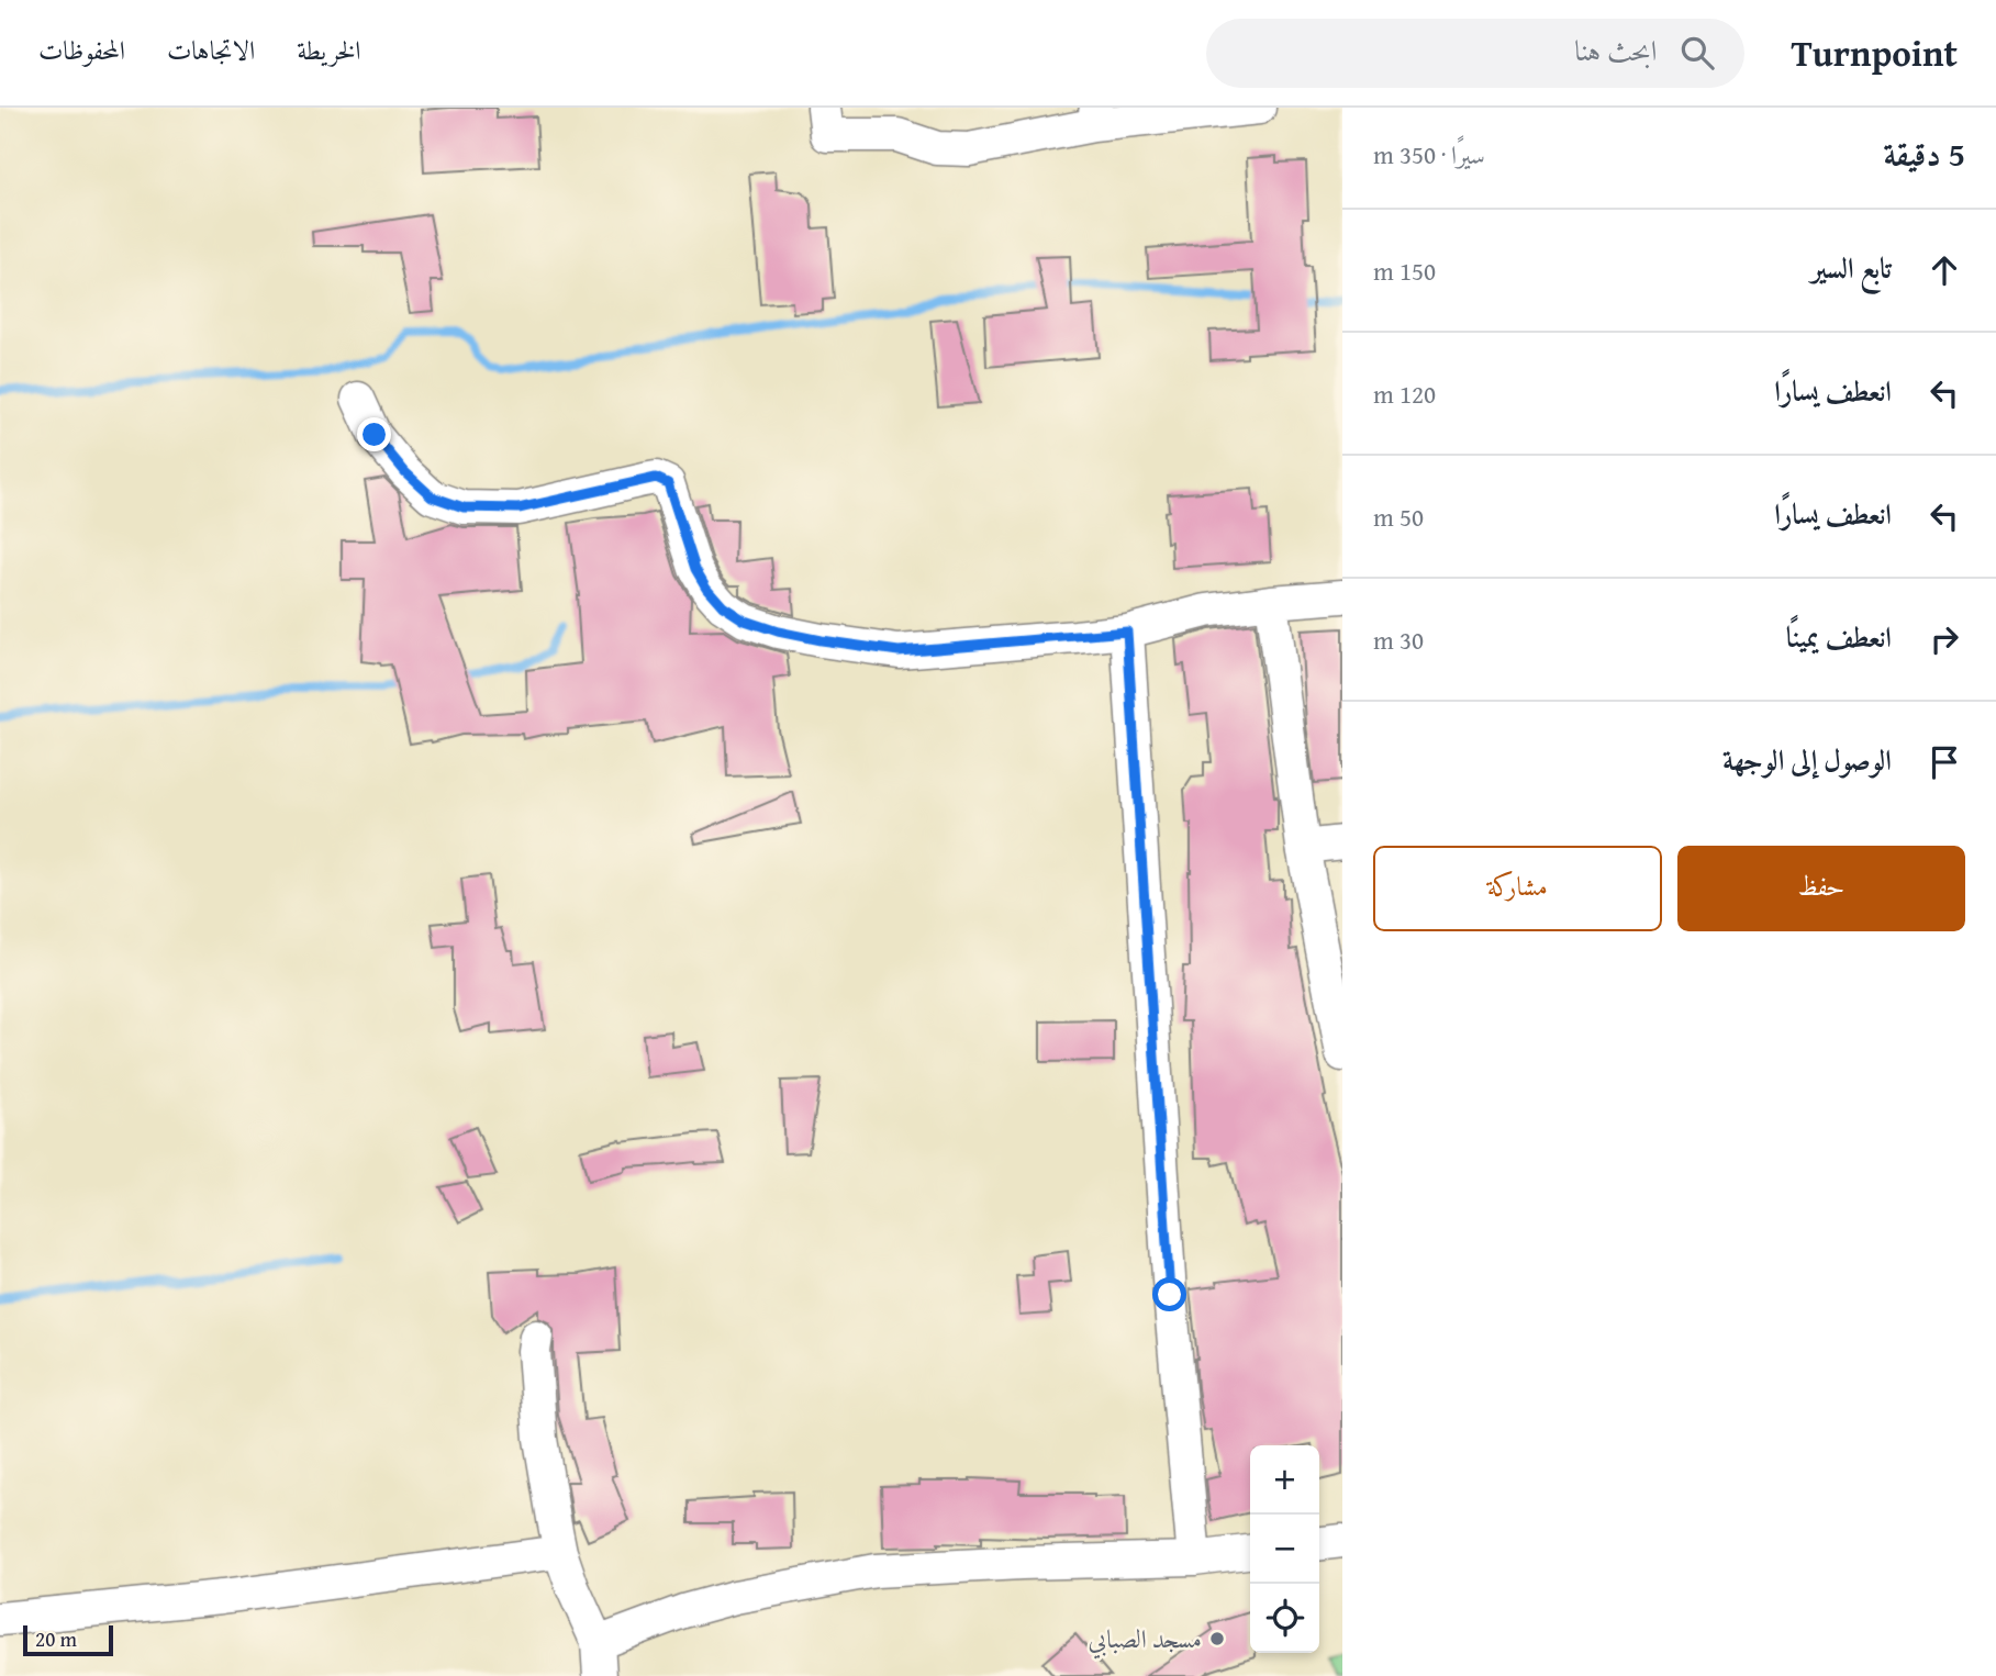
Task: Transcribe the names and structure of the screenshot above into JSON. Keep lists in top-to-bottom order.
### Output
{
  "places": ["مسجد الصبابي"],
  "scale_bar": "20 m",
  "page": {
    "header": "Turnpoint",
    "search": "ابحث هنا",
    "nav": ["الخريطة", "الاتجاهات", "المحفوظات"],
    "heading": ["5 دقيقة", "سيرًا · 350 m"],
    "list": [
      ["تابع السير", "150 m"],
      ["انعطف يسارًا", "120 m"],
      ["انعطف يسارًا", "50 m"],
      ["انعطف يمينًا", "30 m"],
      "الوصول إلى الوجهة"
    ],
    "buttons": ["حفظ", "مشاركة"],
    "map_buttons": ["+", "−"],
    "scale": "20 m"
  }
}
